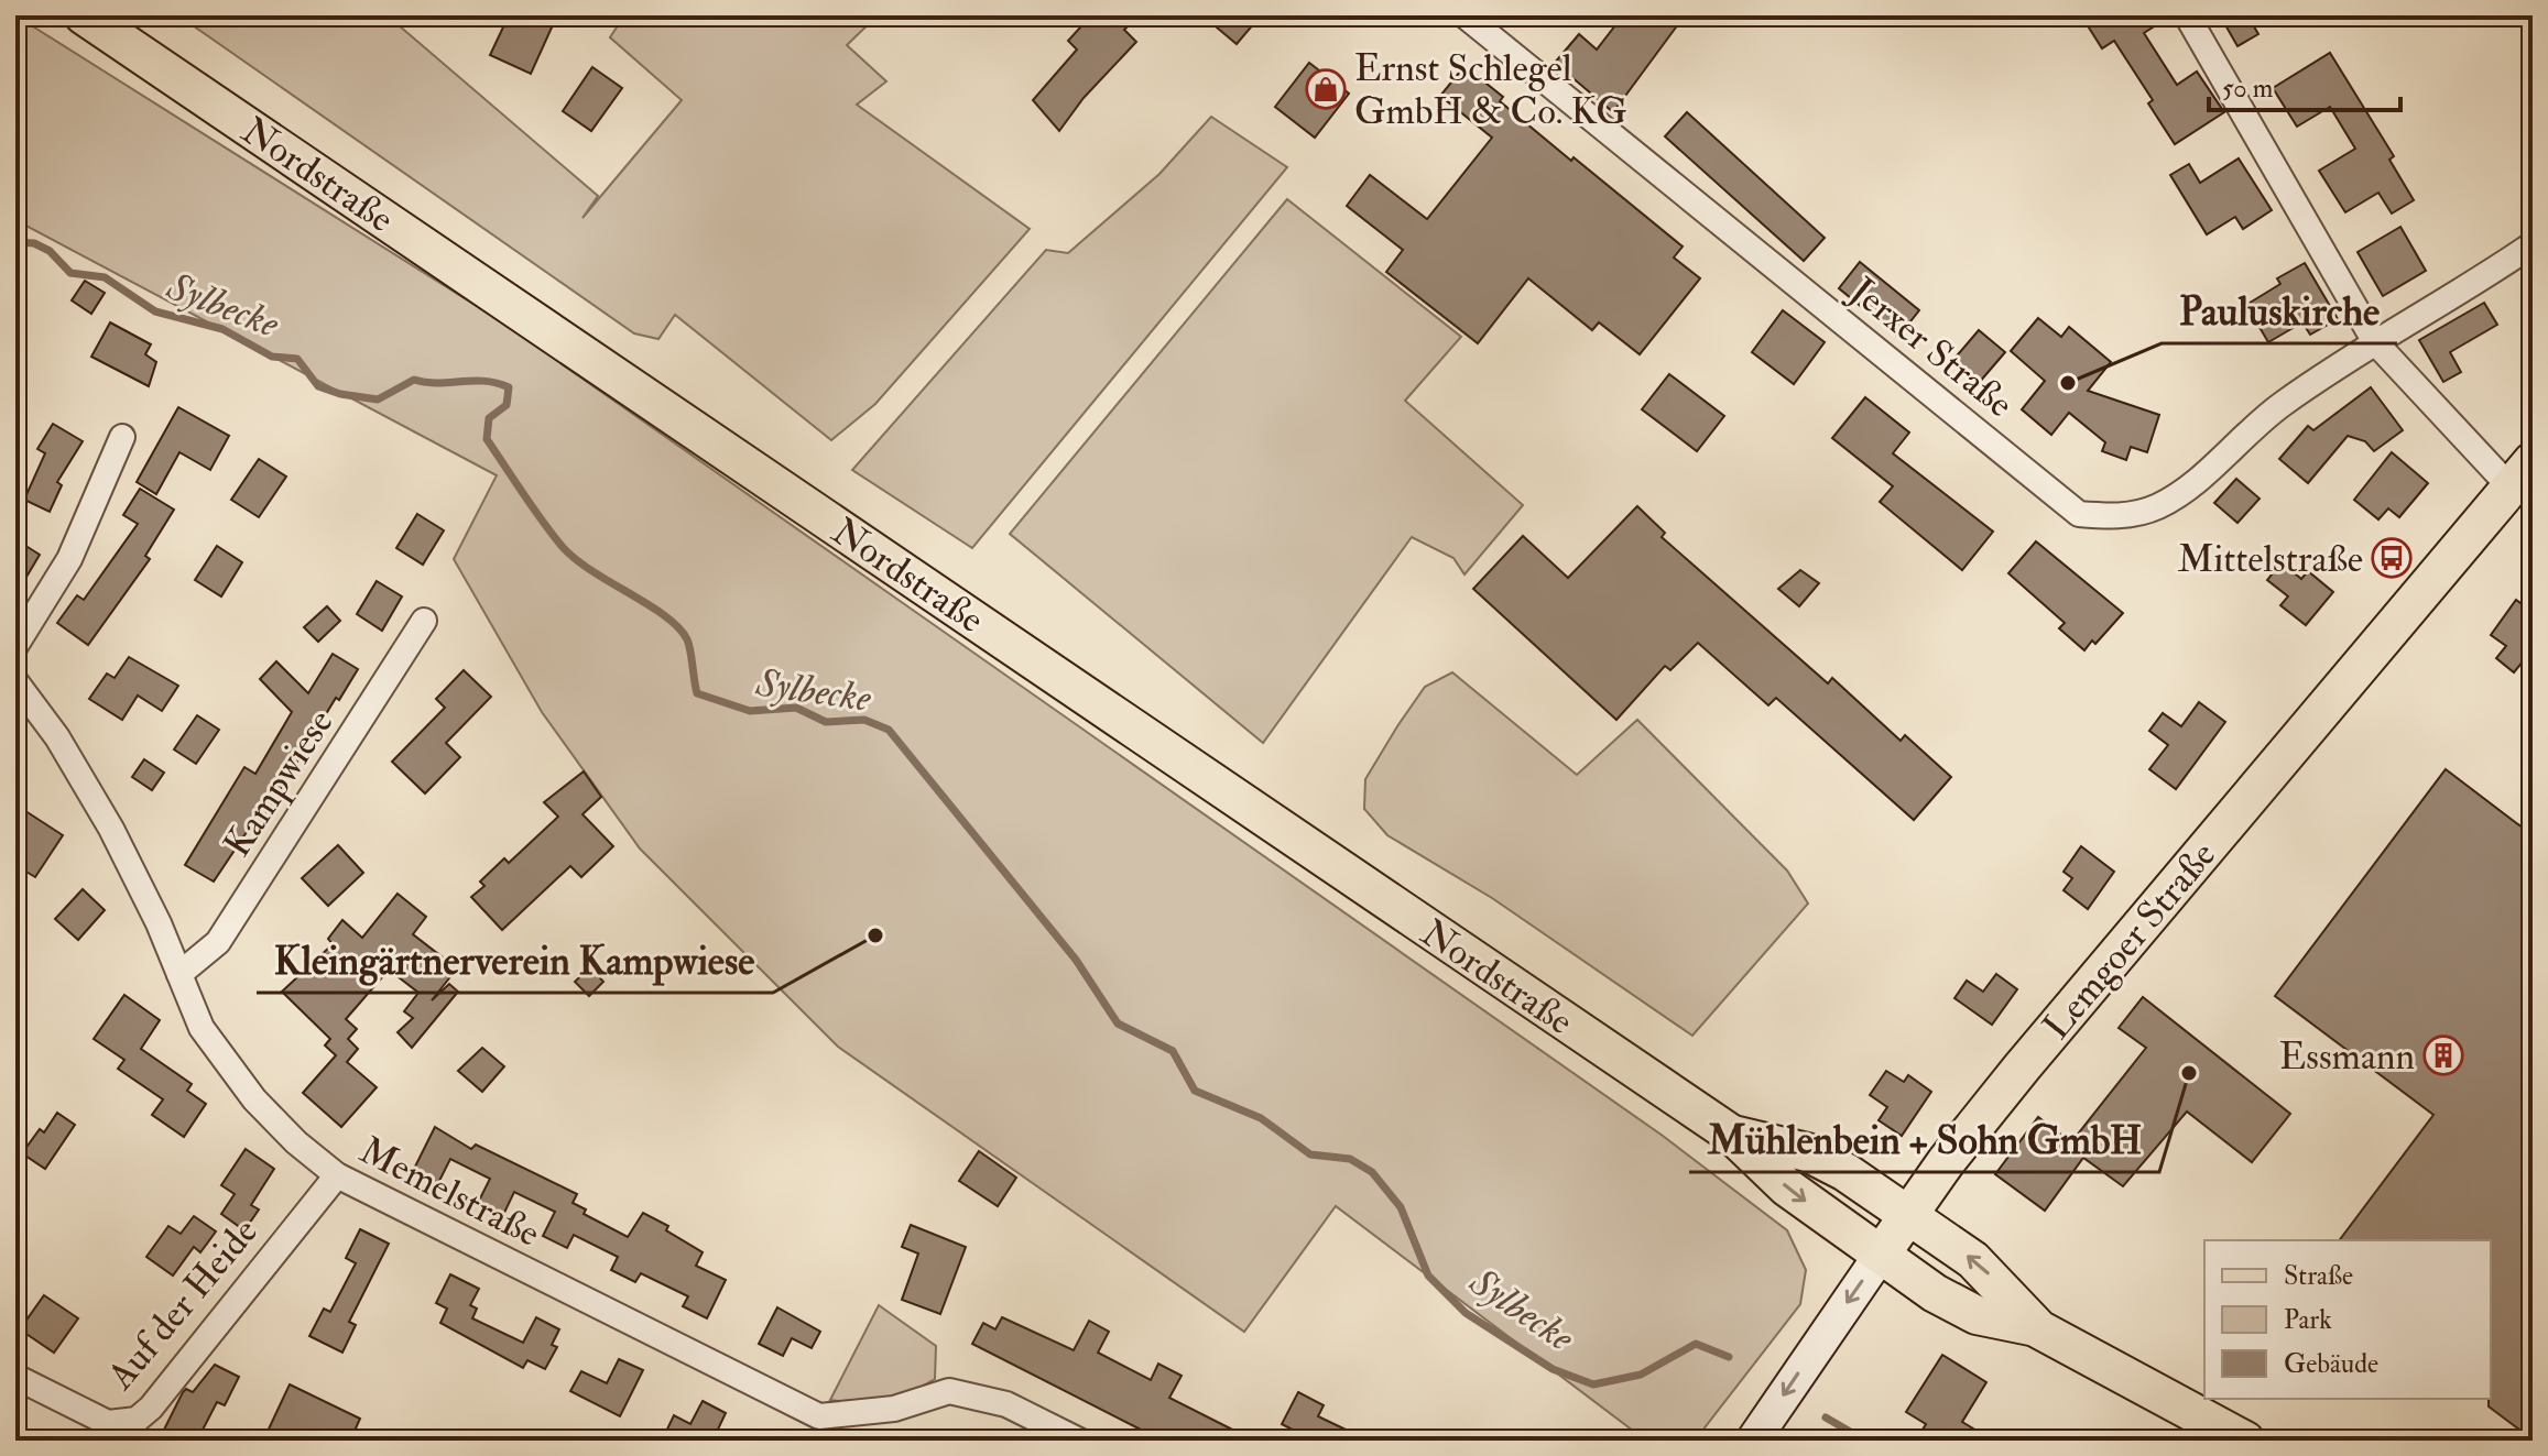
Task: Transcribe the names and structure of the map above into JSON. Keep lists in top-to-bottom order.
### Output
{
  "streets": {
    "main road": ["Nordstraße", "Lemgoer Straße"],
    "street": [
      "Jerxer Straße",
      "Kampwiese",
      "Memelstraße",
      "Auf der Heide"
    ]
  },
  "crossings": [
    ["Nordstraße", "Lemgoer Straße"],
    ["Kampwiese", "Memelstraße"],
    ["Memelstraße", "Auf der Heide"]
  ],
  "water": ["Sylbecke"],
  "places": {
    "shop": ["Ernst Schlegel GmbH & Co. KG"],
    "other": ["Pauluskirche", "Kleingärtnerverein Kampwiese", "Mühlenbein + Sohn GmbH"],
    "bus stop": ["Mittelstraße"],
    "building": ["Essmann"]
  },
  "legend": ["Straße", "Park", "Gebäude"],
  "scale_bar": "50 m"
}
